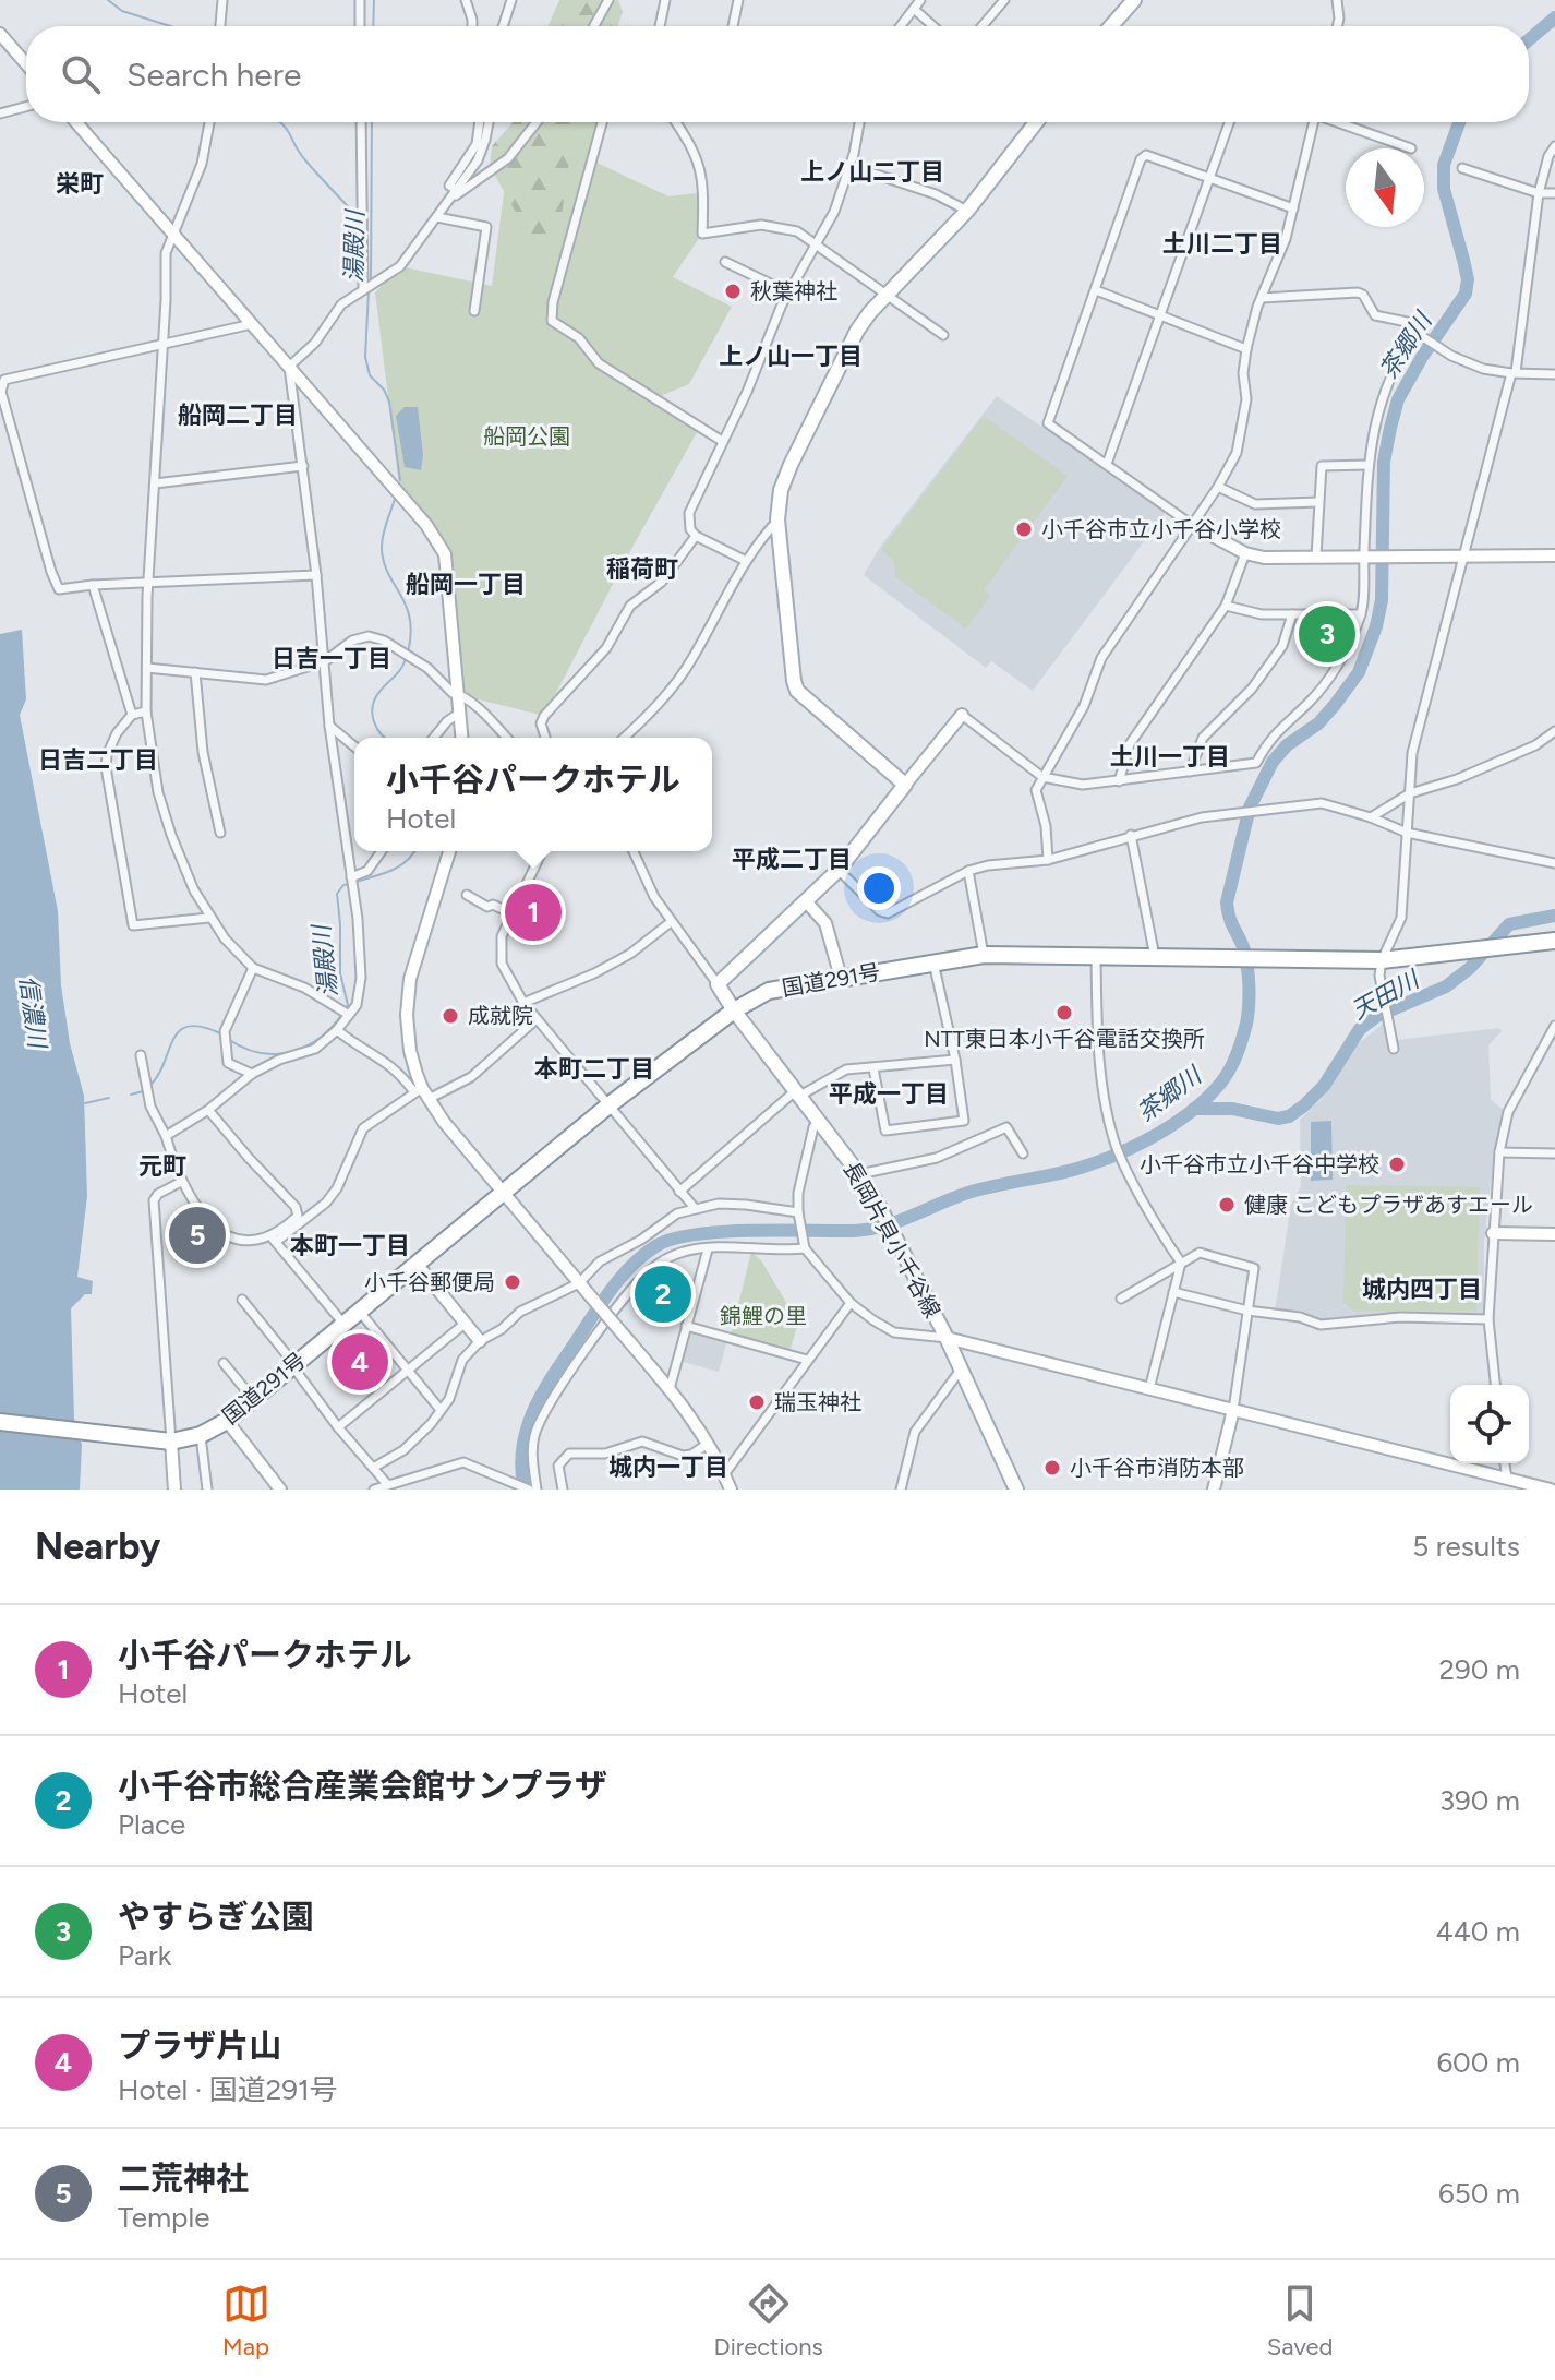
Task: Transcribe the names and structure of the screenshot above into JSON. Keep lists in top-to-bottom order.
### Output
{
  "streets": {
    "highway": ["国道291号"],
    "main road": ["長岡片貝小千谷線"]
  },
  "crossings": [
    ["国道291号", "長岡片貝小千谷線"]
  ],
  "districts": [
    "上ノ山二丁目",
    "栄町",
    "土川二丁目",
    "上ノ山一丁目",
    "船岡二丁目",
    "稲荷町",
    "船岡一丁目",
    "日吉一丁目",
    "土川一丁目",
    "日吉二丁目",
    "平成二丁目",
    "本町二丁目",
    "平成一丁目",
    "元町",
    "本町一丁目",
    "城内四丁目",
    "城内一丁目"
  ],
  "water": [
    "湯殿川",
    "茶郷川",
    "天田川",
    "信濃川"
  ],
  "parks": ["船岡公園", "錦鯉の里"],
  "places": [
    "秋葉神社",
    "小千谷市立小千谷小学校",
    "NTT東日本小千谷電話交換所",
    "成就院",
    "小千谷市立小千谷中学校",
    "健康 こどもプラザあすエール",
    "小千谷郵便局",
    "瑞玉神社",
    "小千谷市消防本部"
  ],
  "north": "bottom",
  "page": {
    "search": "Search here",
    "pins": [
      "3",
      "1",
      "5",
      "2",
      "4"
    ],
    "popup": ["小千谷パークホテル", "Hotel"],
    "heading": ["Nearby", "5 results"],
    "list": [
      {
        "mark": "1",
        "name": "小千谷パークホテル",
        "note": "Hotel",
        "value": "290 m"
      },
      {
        "mark": "2",
        "name": "小千谷市総合産業会館サンプラザ",
        "note": "Place",
        "value": "390 m"
      },
      {
        "mark": "3",
        "name": "やすらぎ公園",
        "note": "Park",
        "value": "440 m"
      },
      {
        "mark": "4",
        "name": "プラザ片山",
        "note": "Hotel · 国道291号",
        "value": "600 m"
      },
      {
        "mark": "5",
        "name": "二荒神社",
        "note": "Temple",
        "value": "650 m"
      }
    ],
    "nav": ["Map", "Directions", "Saved"]
  }
}
